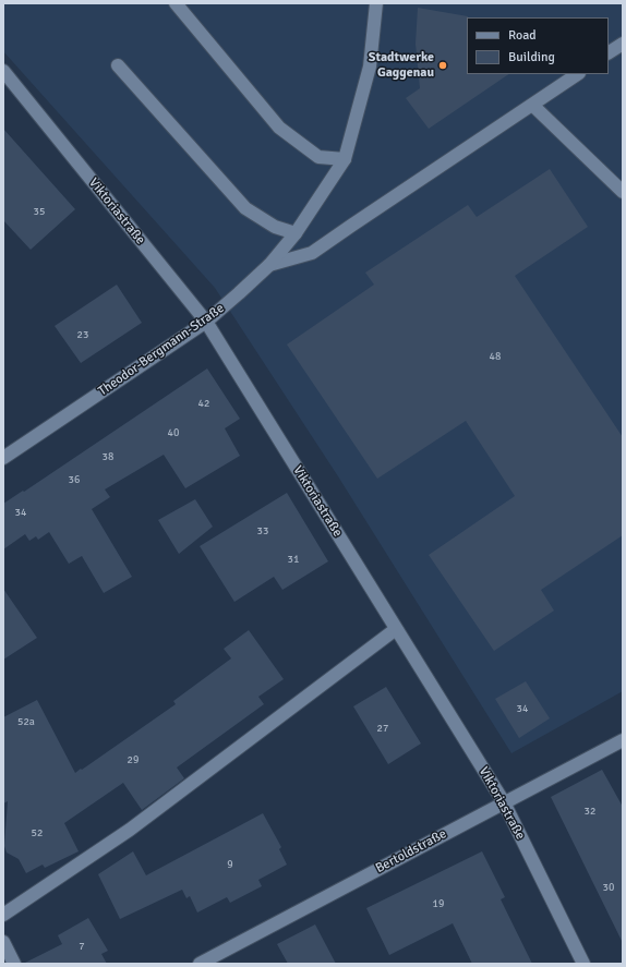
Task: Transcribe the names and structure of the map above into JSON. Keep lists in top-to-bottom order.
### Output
{
  "streets": {
    "street": ["Viktoriastraße", "Theodor-Bergmann-Straße", "Bertoldstraße"]
  },
  "crossings": [
    ["Viktoriastraße", "Theodor-Bergmann-Straße"],
    ["Viktoriastraße", "Bertoldstraße"]
  ],
  "places": ["Stadtwerke Gaggenau"],
  "house_numbers": [
    "35",
    "23",
    "48",
    "42",
    "40",
    "38",
    "36",
    "34",
    "33",
    "31",
    "34",
    "52a",
    "27",
    "29",
    "32",
    "52",
    "9",
    "30",
    "19",
    "7"
  ],
  "legend": ["Road", "Building"]
}
